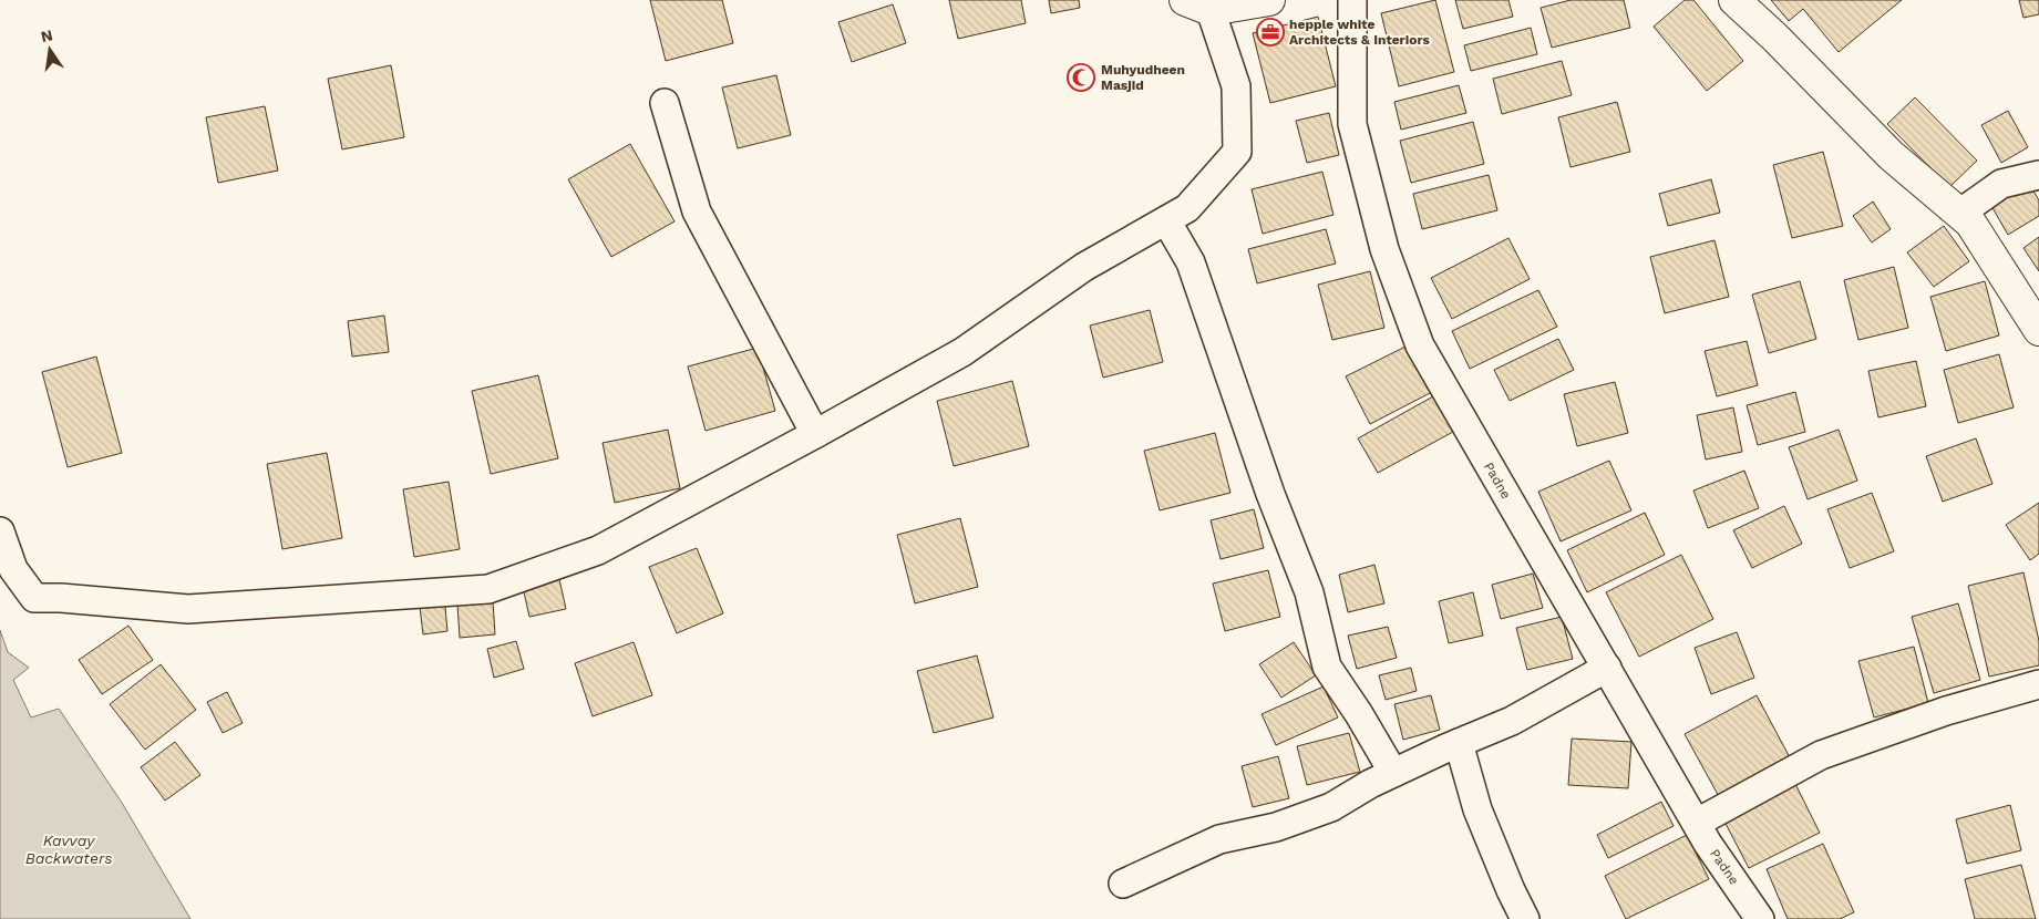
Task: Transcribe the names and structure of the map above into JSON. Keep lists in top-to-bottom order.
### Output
{
  "streets": {
    "street": ["Padne"]
  },
  "water": ["Kavvay Backwaters"],
  "places": {
    "office": ["hepple white Architects & Interiors"],
    "mosque": ["Muhyudheen Masjid"]
  },
  "north": "top"
}
